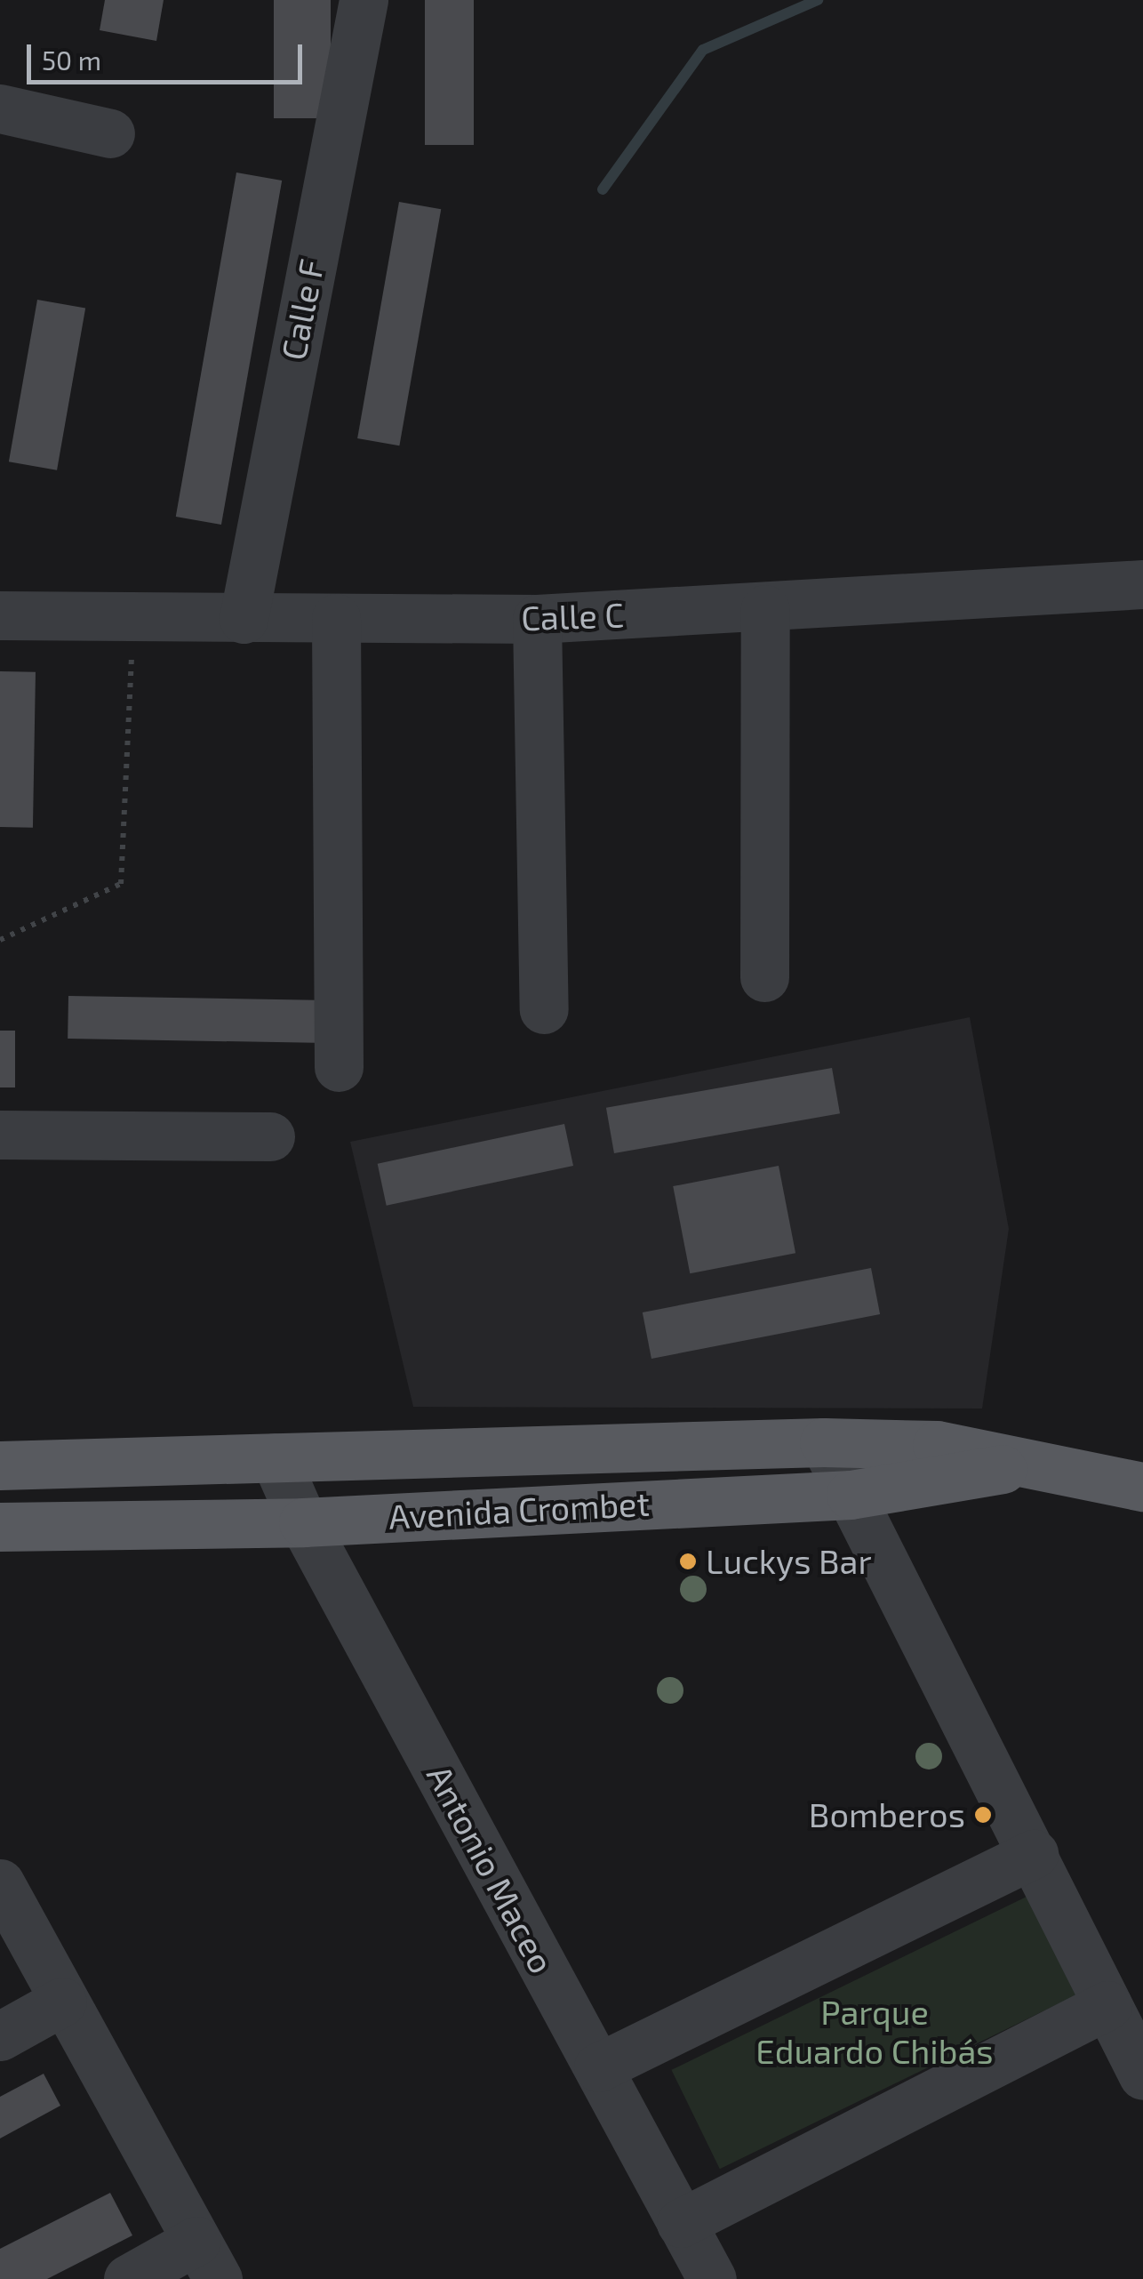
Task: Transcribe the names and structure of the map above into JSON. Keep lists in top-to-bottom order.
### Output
{
  "streets": {
    "main road": ["Avenida Crombet"],
    "street": ["Calle F", "Calle C", "Antonio Maceo"]
  },
  "crossings": [
    ["Calle F", "Calle C"],
    ["Avenida Crombet", "Antonio Maceo"]
  ],
  "parks": ["Parque Eduardo Chibás"],
  "places": ["Luckys Bar", "Bomberos"],
  "scale_bar": "50 m"
}
